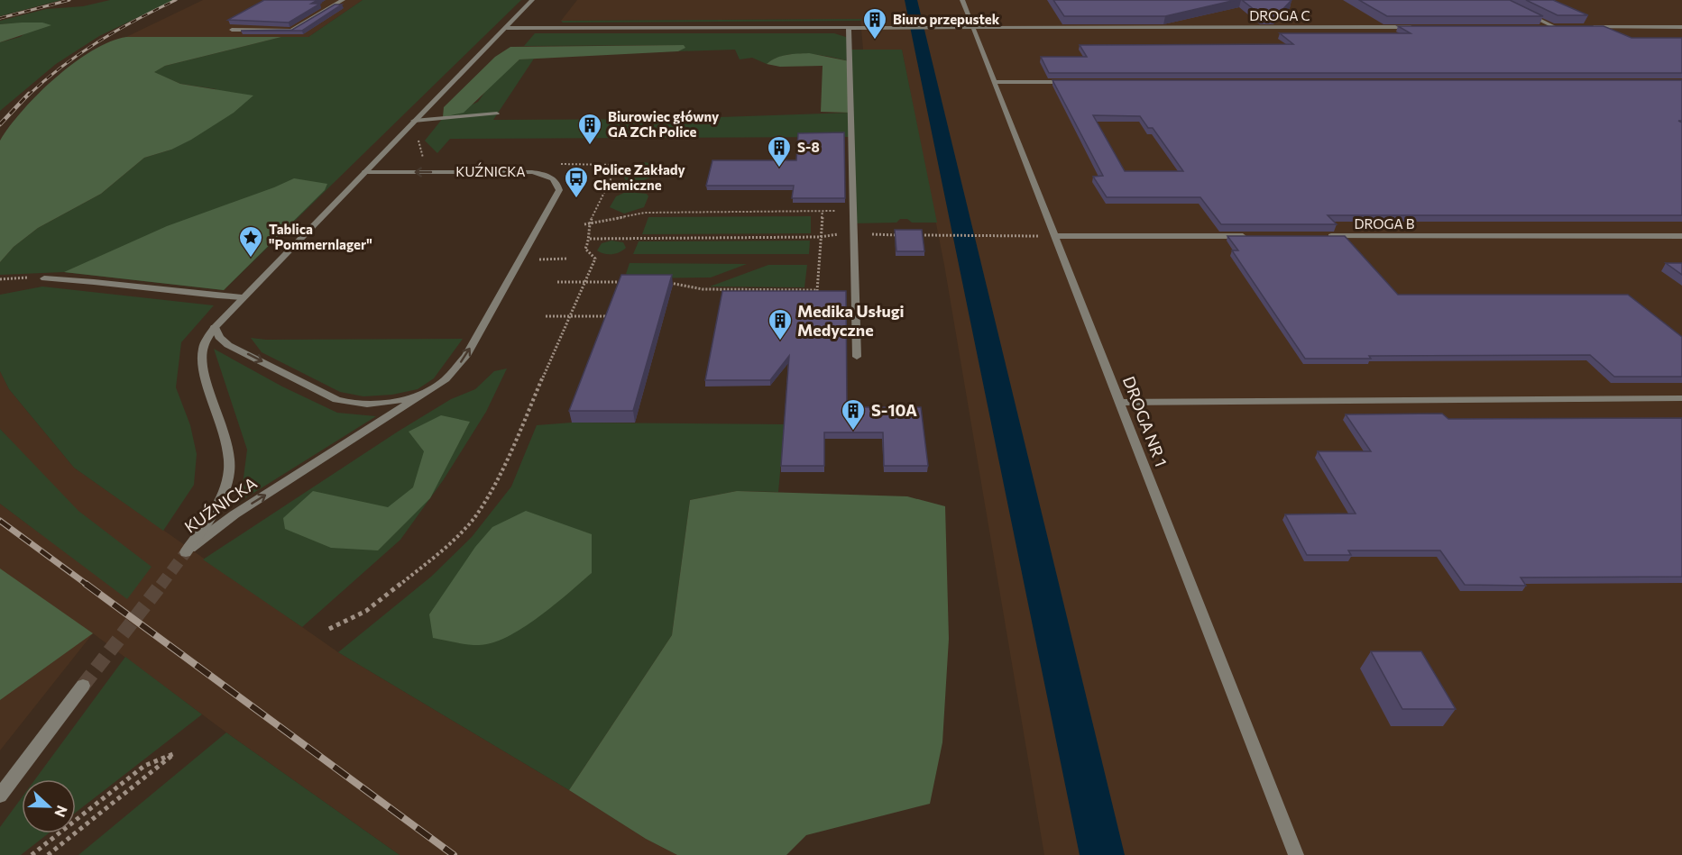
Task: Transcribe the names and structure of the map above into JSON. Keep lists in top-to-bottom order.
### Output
{
  "streets": {
    "street": [
      "DROGA C",
      "KUŹNICKA",
      "DROGA B",
      "DROGA NR 1"
    ]
  },
  "crossings": [
    ["DROGA C", "KUŹNICKA"],
    ["DROGA C", "DROGA NR 1"]
  ],
  "places": {
    "building": [
      "Biuro przepustek",
      "Biurowiec główny GA ZCh Police",
      "S-8",
      "Medika Usługi Medyczne",
      "S-10A"
    ],
    "bus stop": ["Police Zakłady Chemiczne"],
    "place": ["Tablica \"Pommernlager\""]
  },
  "north": "right"
}
